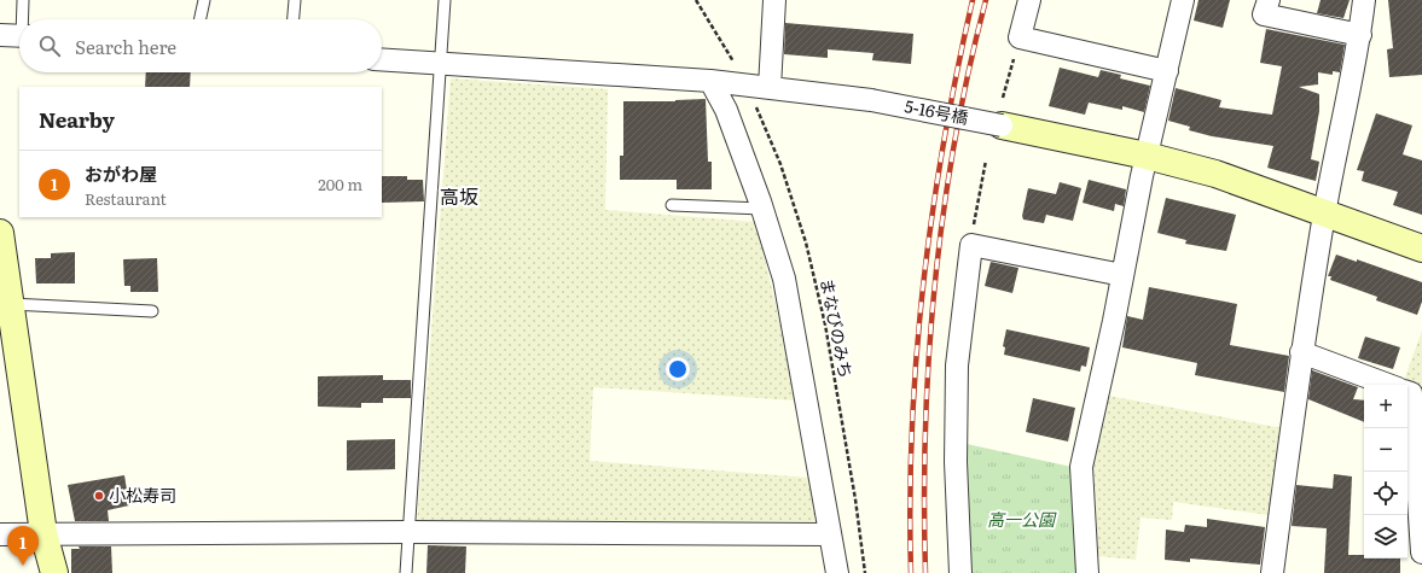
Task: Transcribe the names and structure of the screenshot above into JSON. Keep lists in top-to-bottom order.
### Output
{
  "streets": {
    "street": ["5-16号橋"],
    "path": ["まなびのみち"]
  },
  "crossings": [
    ["5-16号橋", "まなびのみち"]
  ],
  "districts": ["高坂"],
  "parks": ["高一公園"],
  "places": ["小松寿司"],
  "page": {
    "search": "Search here",
    "heading": "Nearby",
    "list": [
      {
        "mark": "1",
        "name": "おがわ屋",
        "note": "Restaurant",
        "value": "200 m"
      }
    ],
    "map_buttons": ["+", "−"],
    "pins": "1"
  }
}
